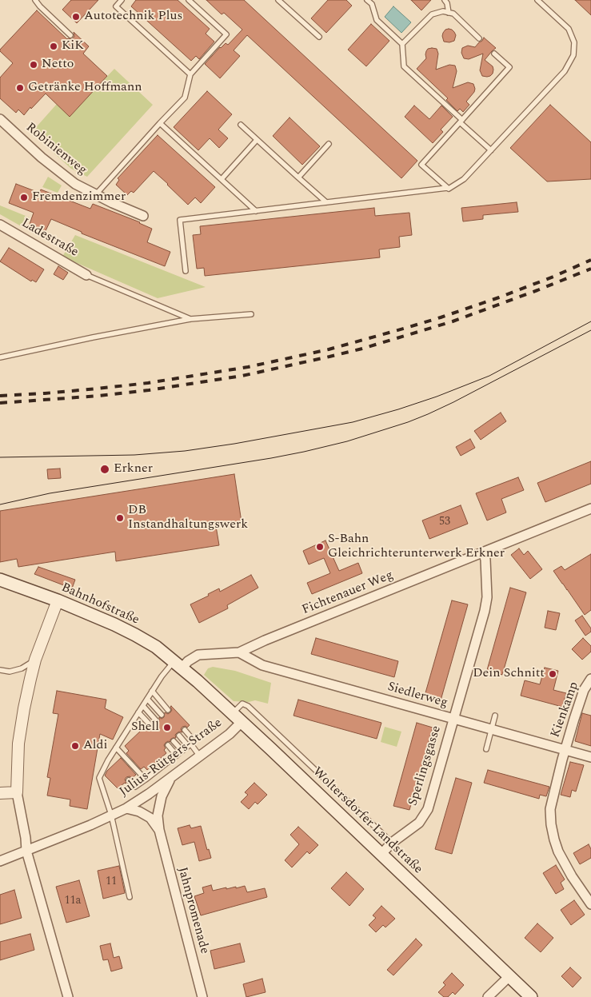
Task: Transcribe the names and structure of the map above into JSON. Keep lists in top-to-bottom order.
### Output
{
  "streets": {
    "main road": ["Bahnhofstraße", "Woltersdorfer Landstraße"],
    "street": [
      "Robinienweg",
      "Ladestraße",
      "Fichtenauer Weg",
      "Siedlerweg",
      "Kienkamp",
      "Julius-Rütgers-Straße",
      "Sperlingsgasse",
      "Jahnpromenade"
    ]
  },
  "crossings": [
    ["Fichtenauer Weg", "Bahnhofstraße"],
    ["Fichtenauer Weg", "Siedlerweg"],
    ["Fichtenauer Weg", "Sperlingsgasse"],
    ["Fichtenauer Weg", "Woltersdorfer Landstraße"],
    ["Bahnhofstraße", "Woltersdorfer Landstraße"],
    ["Siedlerweg", "Kienkamp"],
    ["Siedlerweg", "Sperlingsgasse"],
    ["Julius-Rütgers-Straße", "Woltersdorfer Landstraße"],
    ["Julius-Rütgers-Straße", "Jahnpromenade"],
    ["Sperlingsgasse", "Woltersdorfer Landstraße"]
  ],
  "places": [
    "Autotechnik Plus",
    "KiK",
    "Netto",
    "Getränke Hoffmann",
    "Fremdenzimmer",
    "Erkner",
    "DB Instandhaltungswerk",
    "S-Bahn Gleichrichterunterwerk Erkner",
    "Dein Schnitt",
    "Shell",
    "Aldi"
  ],
  "house_numbers": ["53", "11", "11a"]
}
